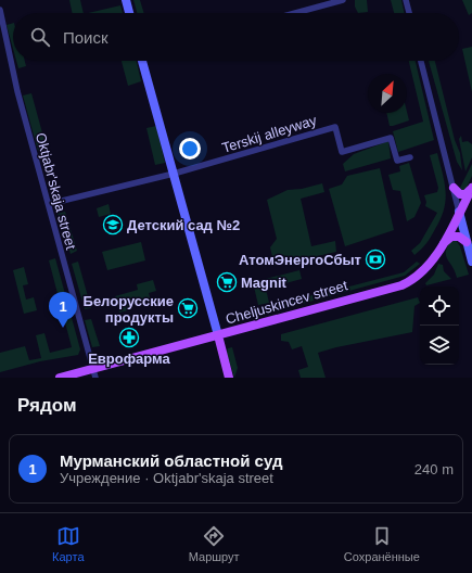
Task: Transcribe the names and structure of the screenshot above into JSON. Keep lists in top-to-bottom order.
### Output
{
  "streets": {
    "main road": ["Cheljuskincev street"],
    "street": ["Terskij alleyway", "Oktjabr'skaja street"]
  },
  "crossings": [
    ["Terskij alleyway", "Oktjabr'skaja street"],
    ["Oktjabr'skaja street", "Cheljuskincev street"]
  ],
  "places": {
    "school or university": ["Детский сад №2"],
    "bank": ["АтомЭнергоСбыт"],
    "supermarket": ["Magnit", "Белорусские продукты"],
    "pharmacy": ["Еврофарма"]
  },
  "north": "top right",
  "page": {
    "search": "Поиск",
    "pins": "1",
    "heading": "Рядом",
    "list": [
      {
        "mark": "1",
        "name": "Мурманский областной суд",
        "note": "Учреждение · Oktjabr'skaja street",
        "value": "240 m"
      }
    ],
    "nav": ["Карта", "Маршрут", "Сохранённые"]
  }
}
